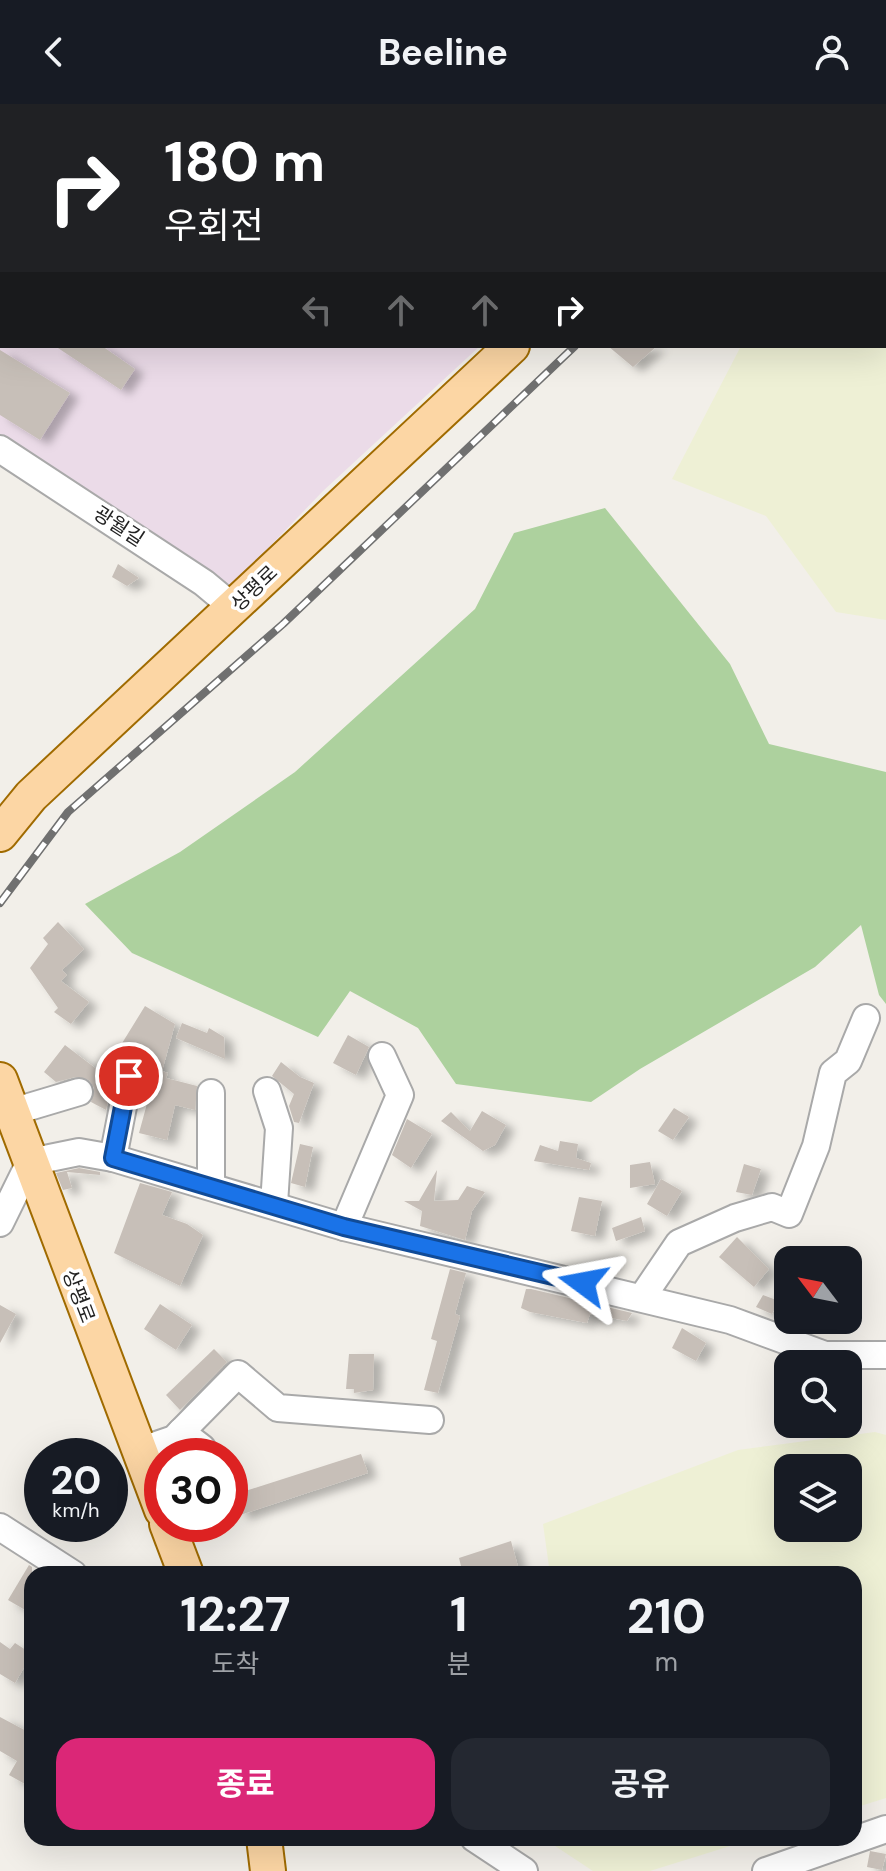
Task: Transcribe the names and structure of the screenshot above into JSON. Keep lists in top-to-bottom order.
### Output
{
  "streets": {
    "main road": ["상평로"],
    "street": ["광월길"]
  },
  "crossings": [
    ["광월길", "상평로"]
  ],
  "north": "top left",
  "page": {
    "header": "Beeline",
    "turn": ["180 m", "우회전"],
    "speed": "20 km/h",
    "limit": "30",
    "eta": [
      "12:27",
      "도착",
      "1",
      "분",
      "210",
      "m"
    ],
    "buttons": ["종료", "공유"]
  }
}
